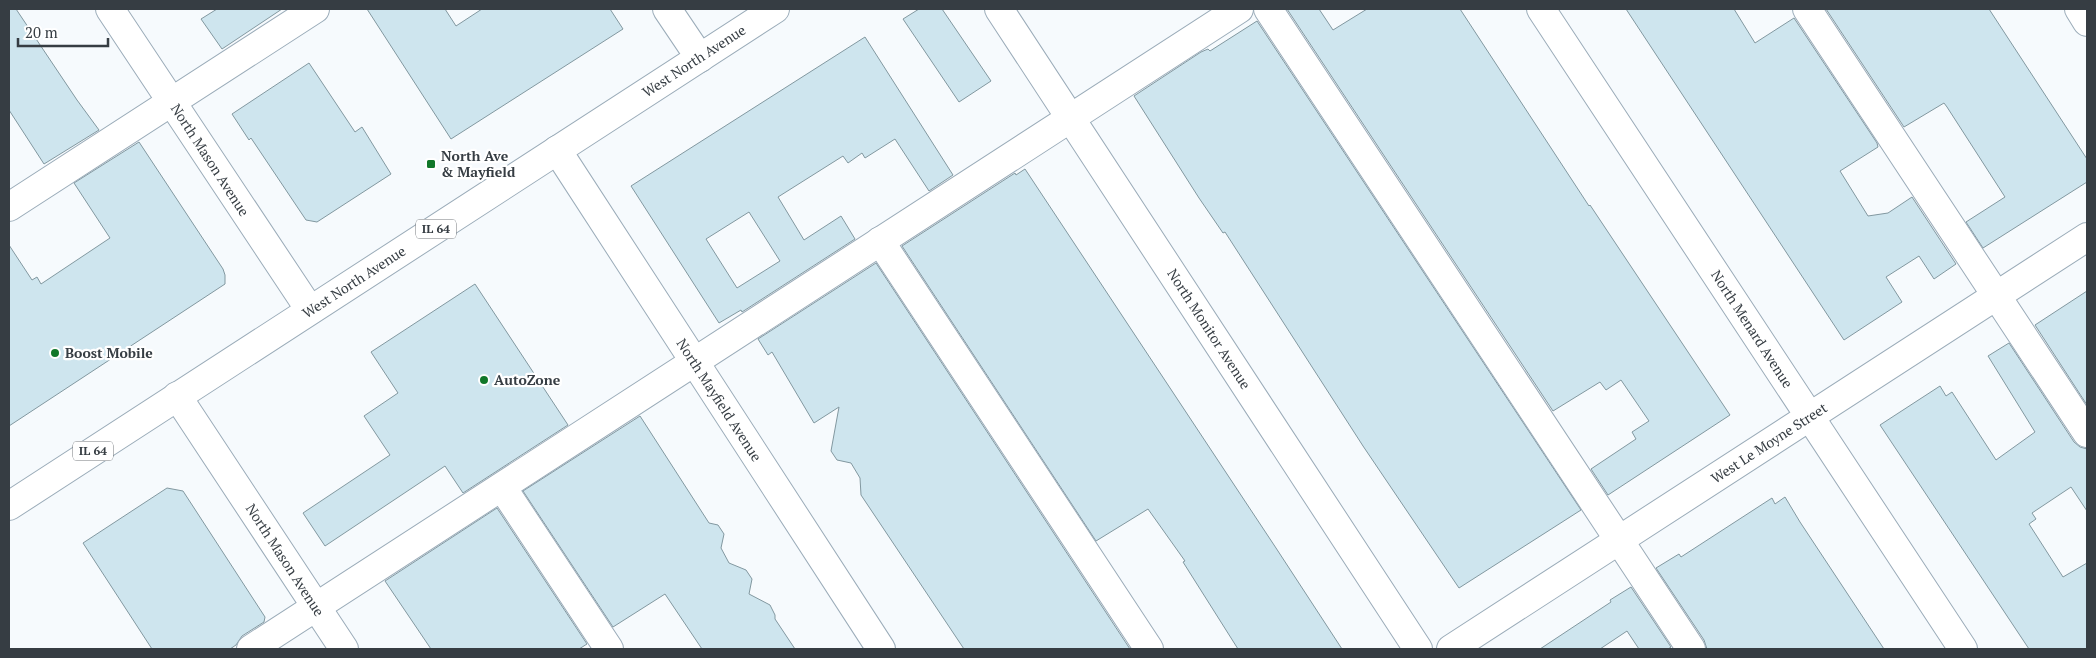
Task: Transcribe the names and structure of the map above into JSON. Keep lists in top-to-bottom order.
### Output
{
  "streets": {
    "street": [
      "West North Avenue",
      "North Mason Avenue",
      "IL 64",
      "North Monitor Avenue",
      "North Menard Avenue",
      "North Mayfield Avenue",
      "West Le Moyne Street"
    ]
  },
  "crossings": [
    ["West North Avenue", "North Mason Avenue"],
    ["West North Avenue", "North Mayfield Avenue"],
    ["North Menard Avenue", "West Le Moyne Street"]
  ],
  "places": {
    "transit": ["North Ave & Mayfield"],
    "other": ["Boost Mobile", "AutoZone"]
  },
  "scale_bar": "20 m"
}
